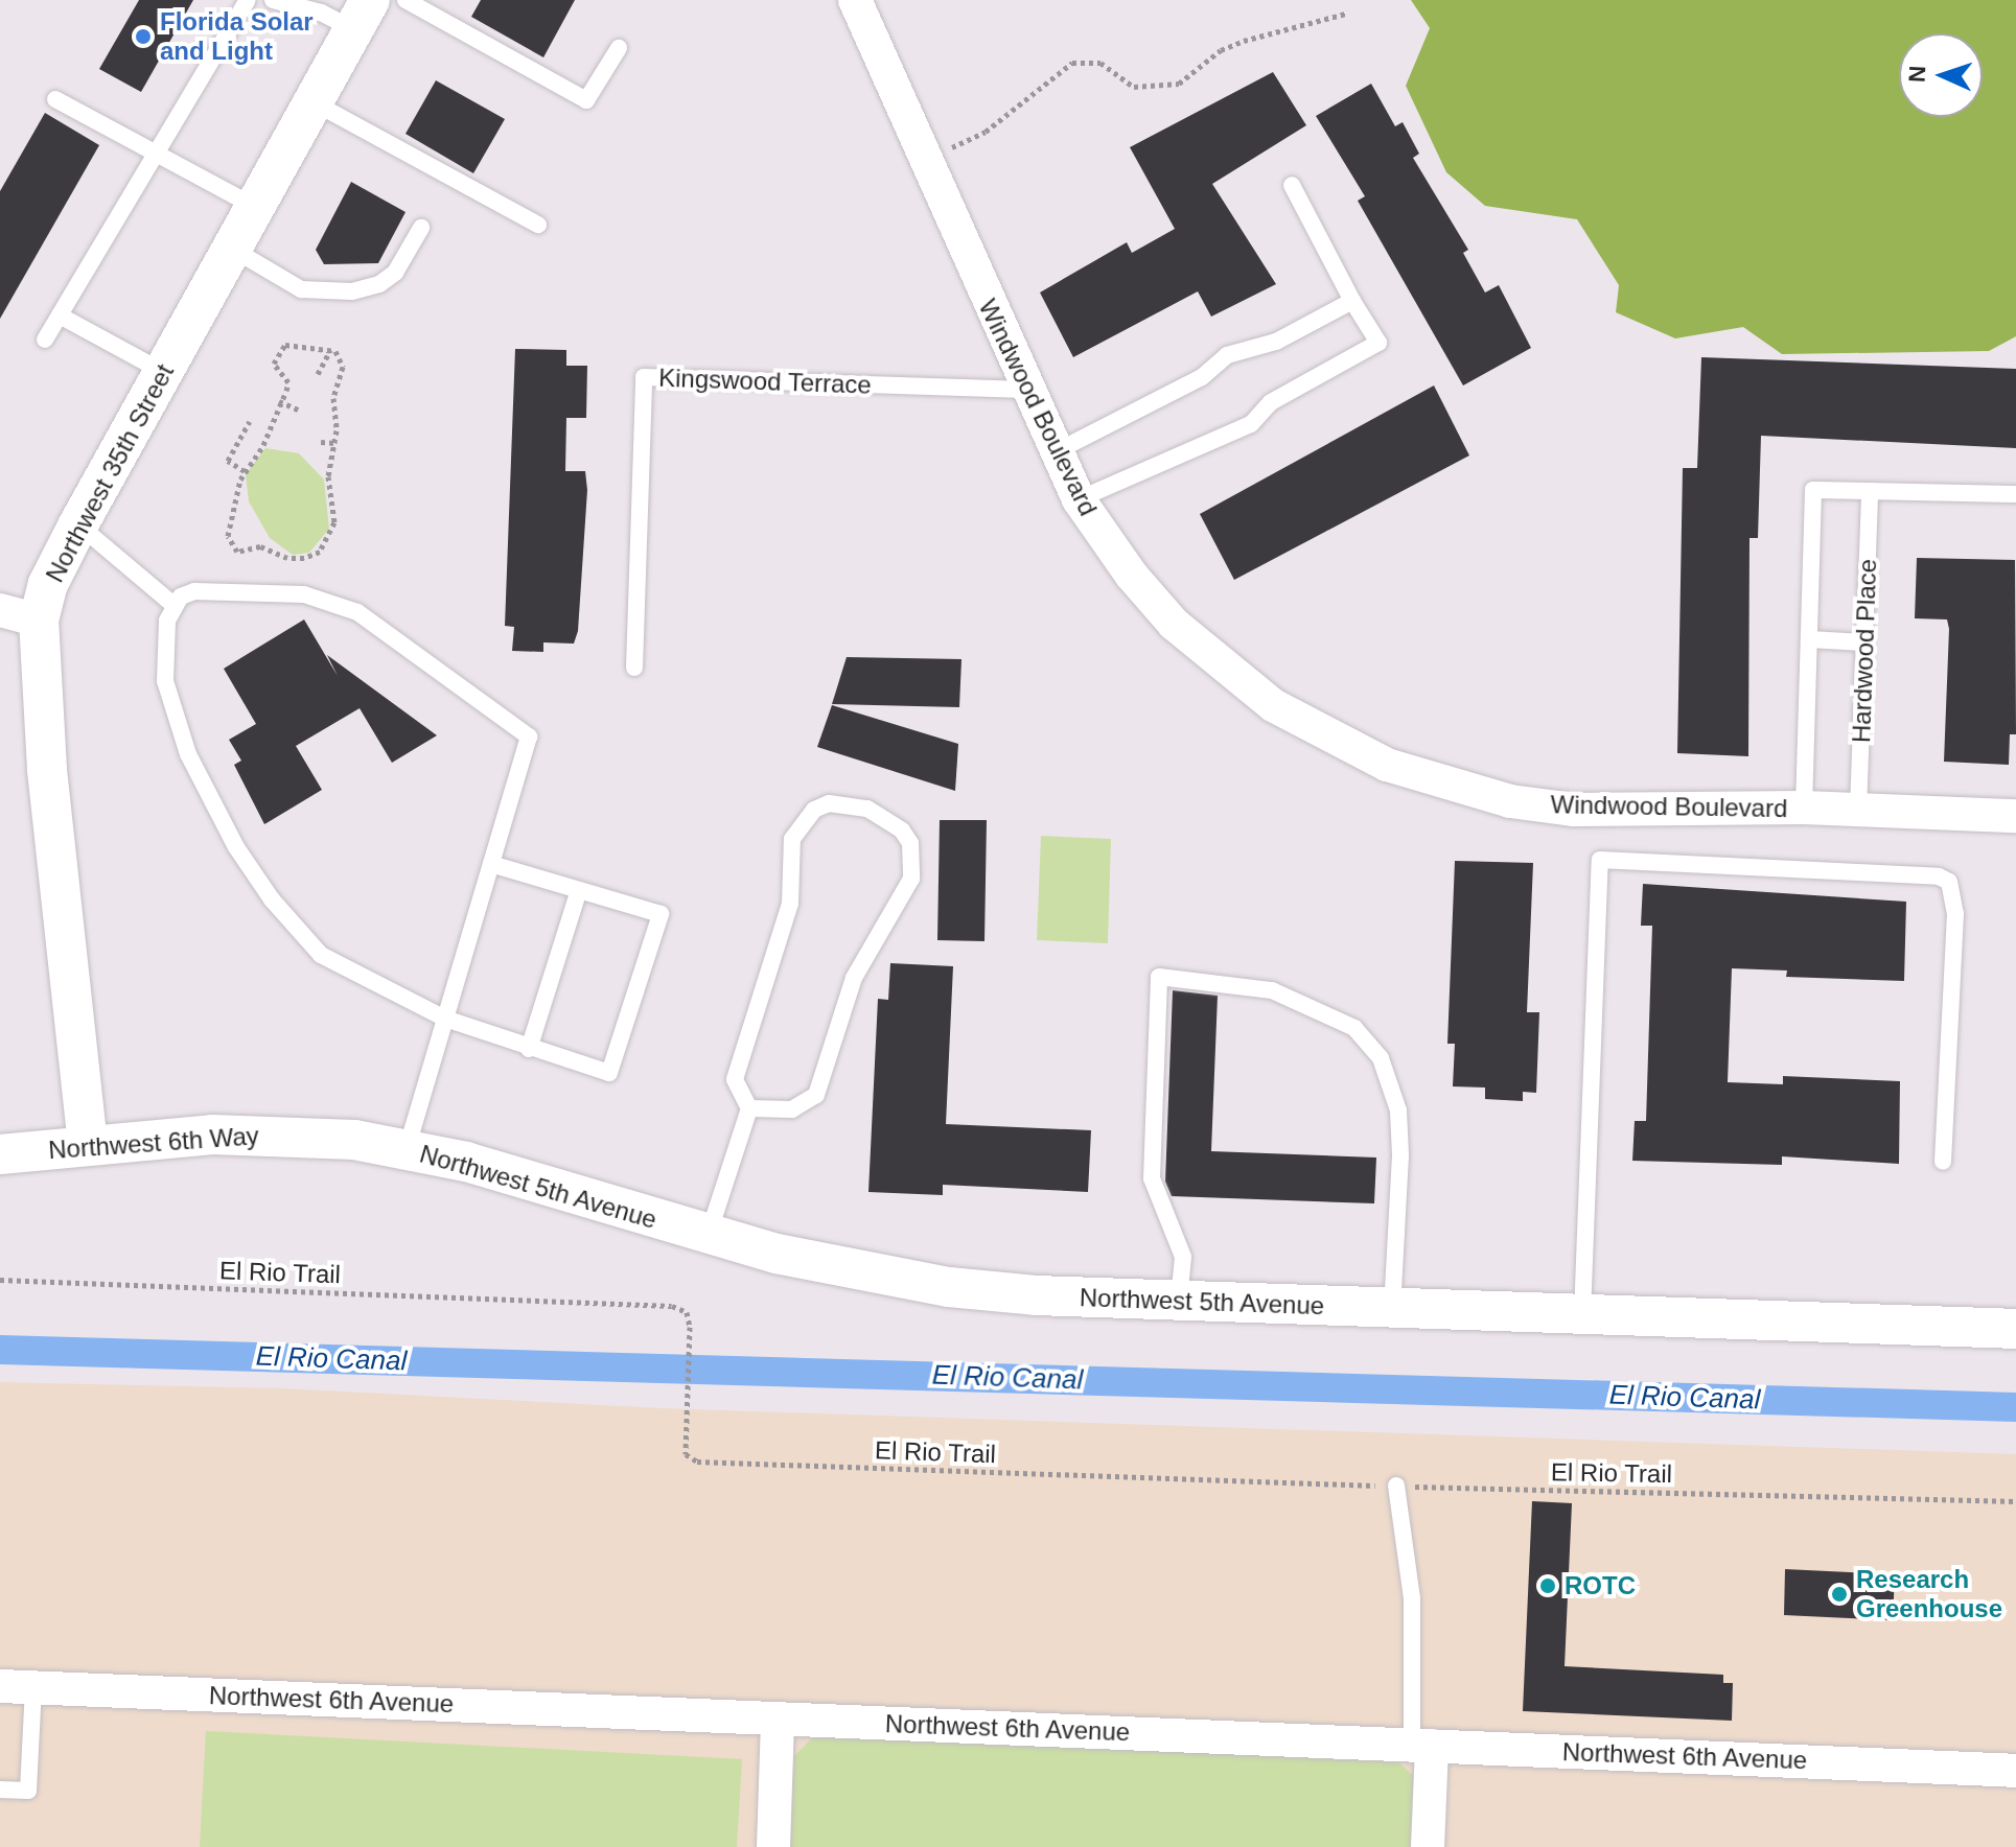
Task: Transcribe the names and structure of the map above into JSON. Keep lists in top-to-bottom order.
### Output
{
  "streets": {
    "street": [
      "Windwood Boulevard",
      "Northwest 35th Street",
      "Northwest 6th Way",
      "Northwest 5th Avenue",
      "Northwest 6th Avenue"
    ],
    "lane": ["Kingswood Terrace", "Hardwood Place"],
    "path": ["El Rio Trail"]
  },
  "crossings": [
    ["Kingswood Terrace", "Windwood Boulevard"],
    ["Windwood Boulevard", "Hardwood Place"],
    ["Northwest 35th Street", "Northwest 6th Way"],
    ["Northwest 6th Way", "Northwest 5th Avenue"]
  ],
  "water": ["El Rio Canal"],
  "places": ["Florida Solar and Light", "ROTC", "Research Greenhouse"],
  "north": "left"
}
